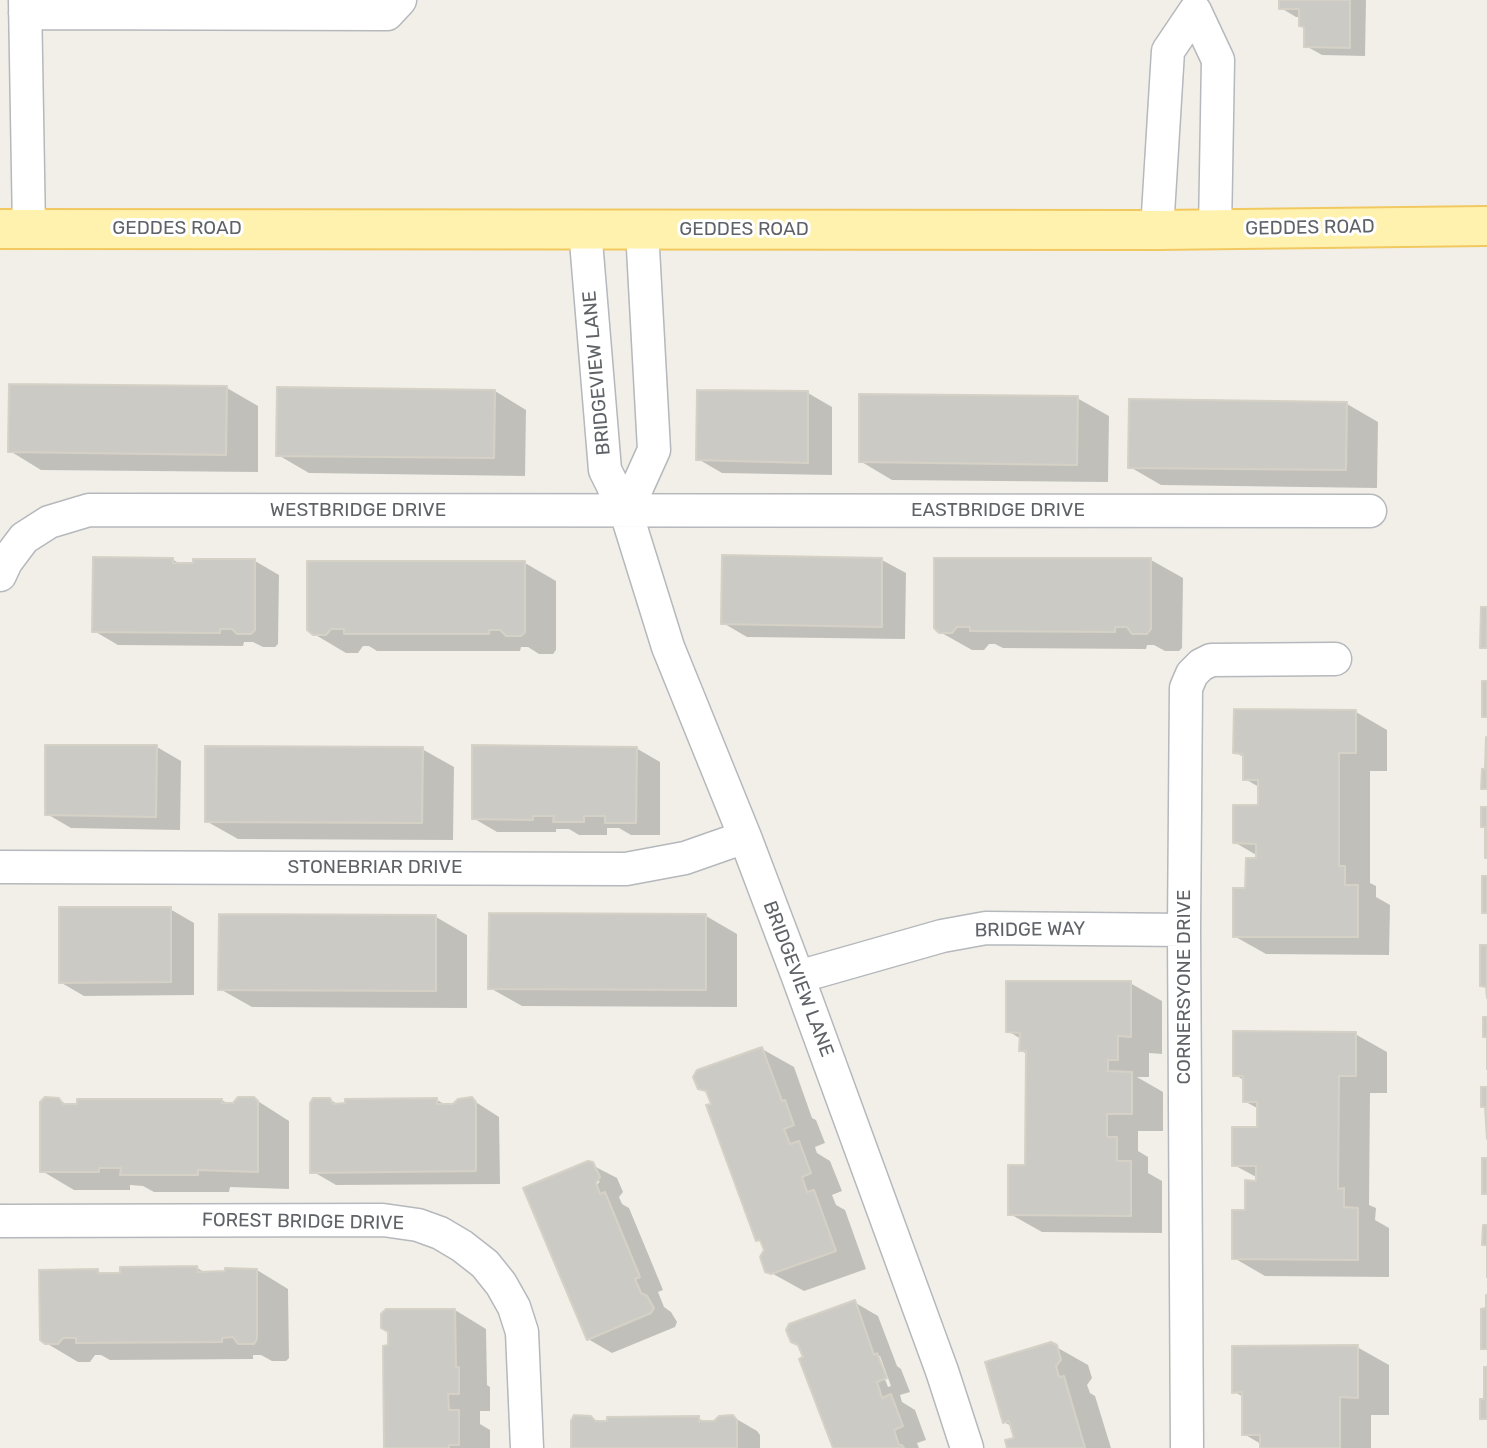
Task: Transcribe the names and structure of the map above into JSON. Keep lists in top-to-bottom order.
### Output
{
  "streets": {
    "main road": ["GEDDES ROAD"],
    "street": [
      "BRIDGEVIEW LANE",
      "WESTBRIDGE DRIVE",
      "EASTBRIDGE DRIVE",
      "STONEBRIAR DRIVE",
      "BRIDGE WAY",
      "CORNERSYONE DRIVE",
      "FOREST BRIDGE DRIVE"
    ]
  },
  "crossings": [
    ["GEDDES ROAD", "BRIDGEVIEW LANE"],
    ["BRIDGEVIEW LANE", "WESTBRIDGE DRIVE"],
    ["BRIDGEVIEW LANE", "EASTBRIDGE DRIVE"],
    ["BRIDGEVIEW LANE", "STONEBRIAR DRIVE"],
    ["BRIDGEVIEW LANE", "BRIDGE WAY"],
    ["WESTBRIDGE DRIVE", "EASTBRIDGE DRIVE"],
    ["BRIDGE WAY", "CORNERSYONE DRIVE"]
  ]
}
